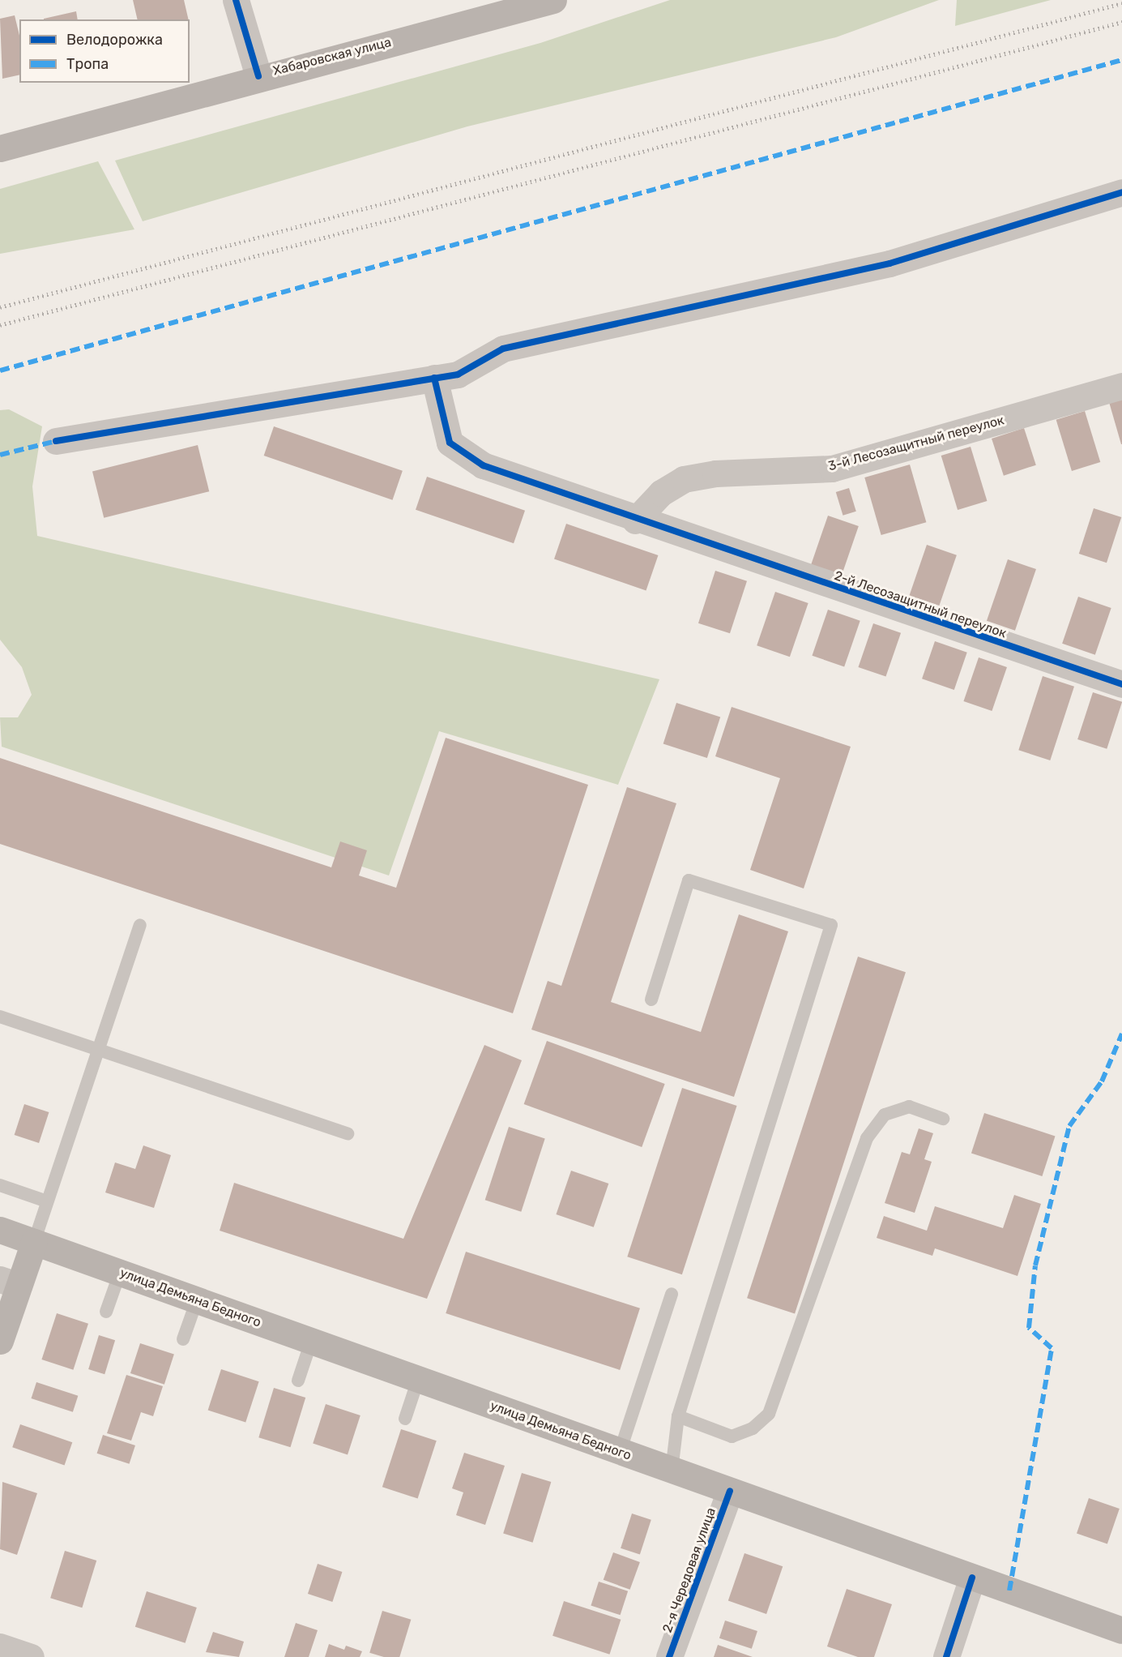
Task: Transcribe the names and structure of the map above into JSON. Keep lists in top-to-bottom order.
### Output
{
  "streets": {
    "main road": ["Хабаровская улица", "улица Демьяна Бедного"],
    "street": ["3-й Лесозащитный переулок", "2-й Лесозащитный переулок", "2-я Чередовая улица"]
  },
  "crossings": [
    ["3-й Лесозащитный переулок", "2-й Лесозащитный переулок"],
    ["улица Демьяна Бедного", "2-я Чередовая улица"]
  ],
  "legend": ["Велодорожка", "Тропа"]
}
